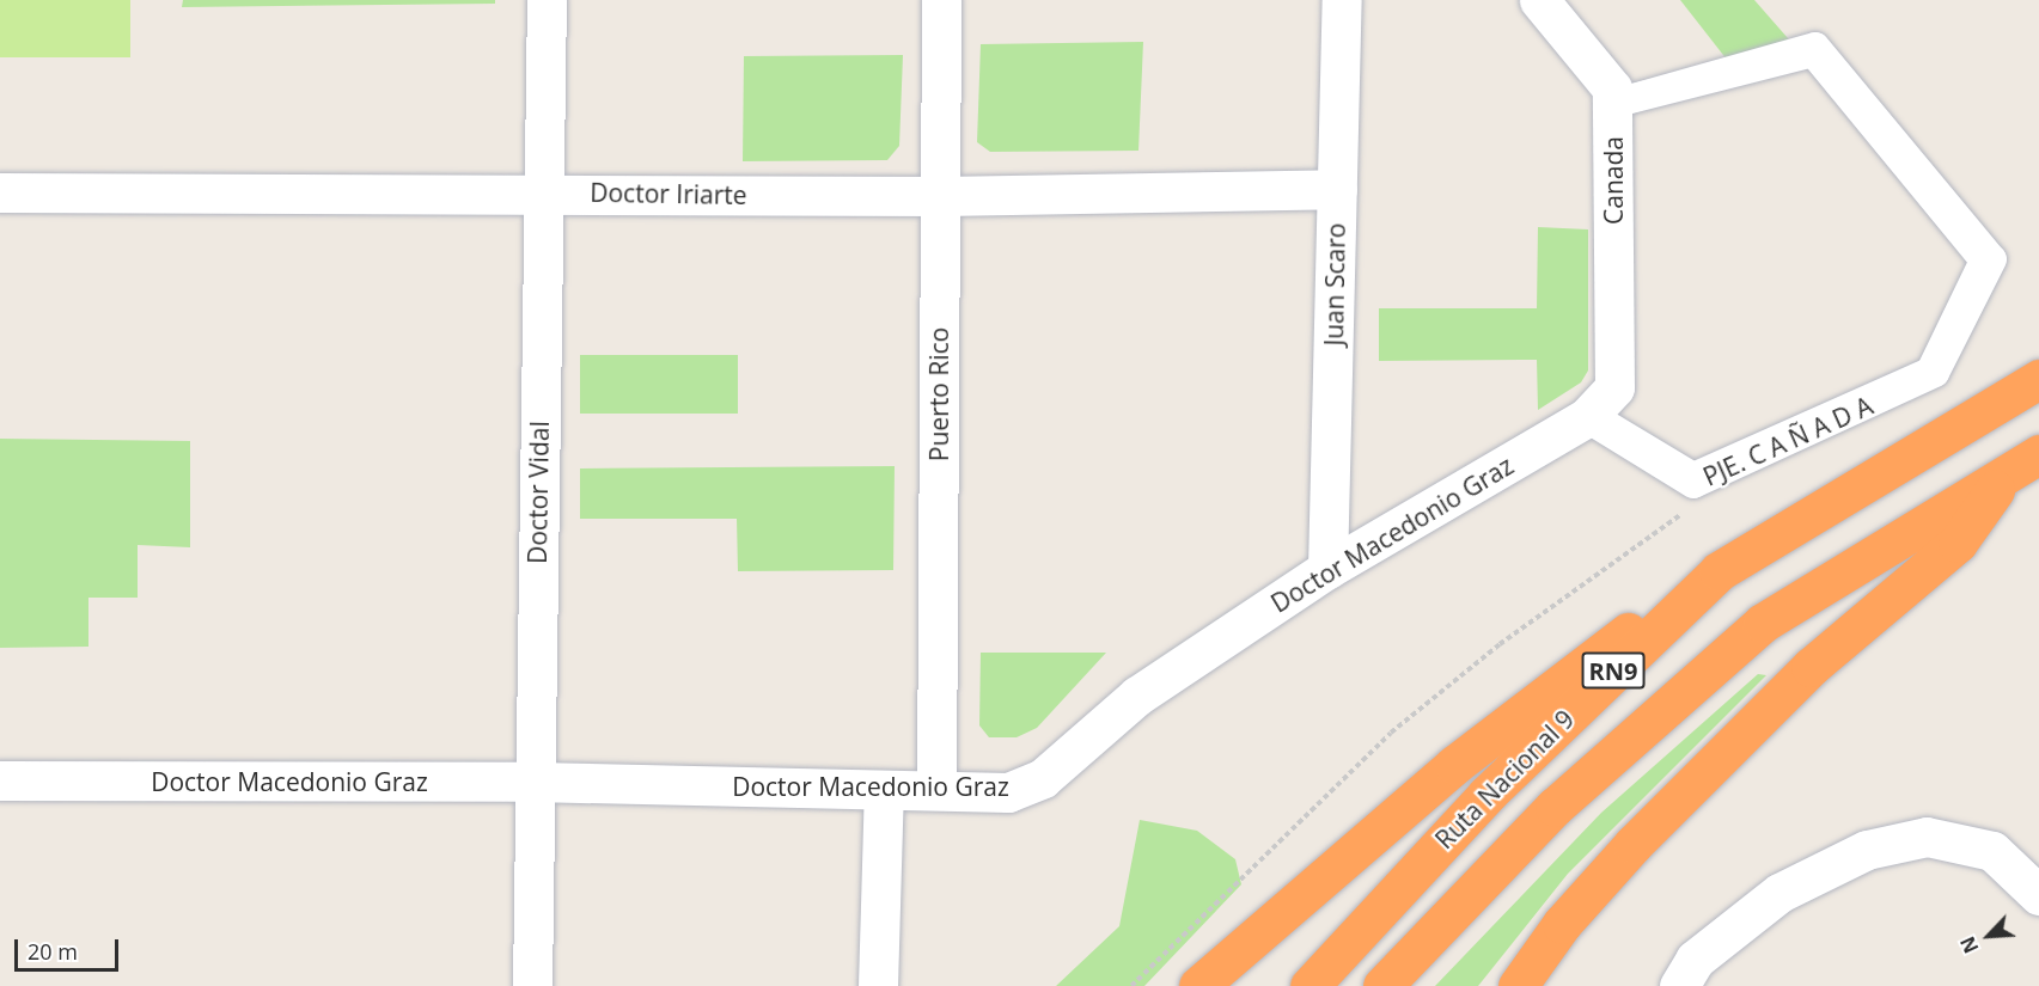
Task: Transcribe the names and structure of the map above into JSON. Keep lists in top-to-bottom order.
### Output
{
  "streets": {
    "highway": ["RN9", "Ruta Nacional 9"],
    "street": [
      "Canada",
      "Doctor Iriarte",
      "Juan Scaro",
      "Puerto Rico",
      "PJE. C A Ñ A D A",
      "Doctor Vidal",
      "Doctor Macedonio Graz"
    ]
  },
  "crossings": [
    ["Canada", "Doctor Macedonio Graz"],
    ["Doctor Iriarte", "Juan Scaro"],
    ["Doctor Iriarte", "Puerto Rico"],
    ["Doctor Iriarte", "Doctor Vidal"],
    ["Juan Scaro", "Doctor Macedonio Graz"],
    ["Puerto Rico", "Doctor Macedonio Graz"],
    ["Doctor Vidal", "Doctor Macedonio Graz"]
  ],
  "scale_bar": "20 m",
  "north": "bottom left"
}
